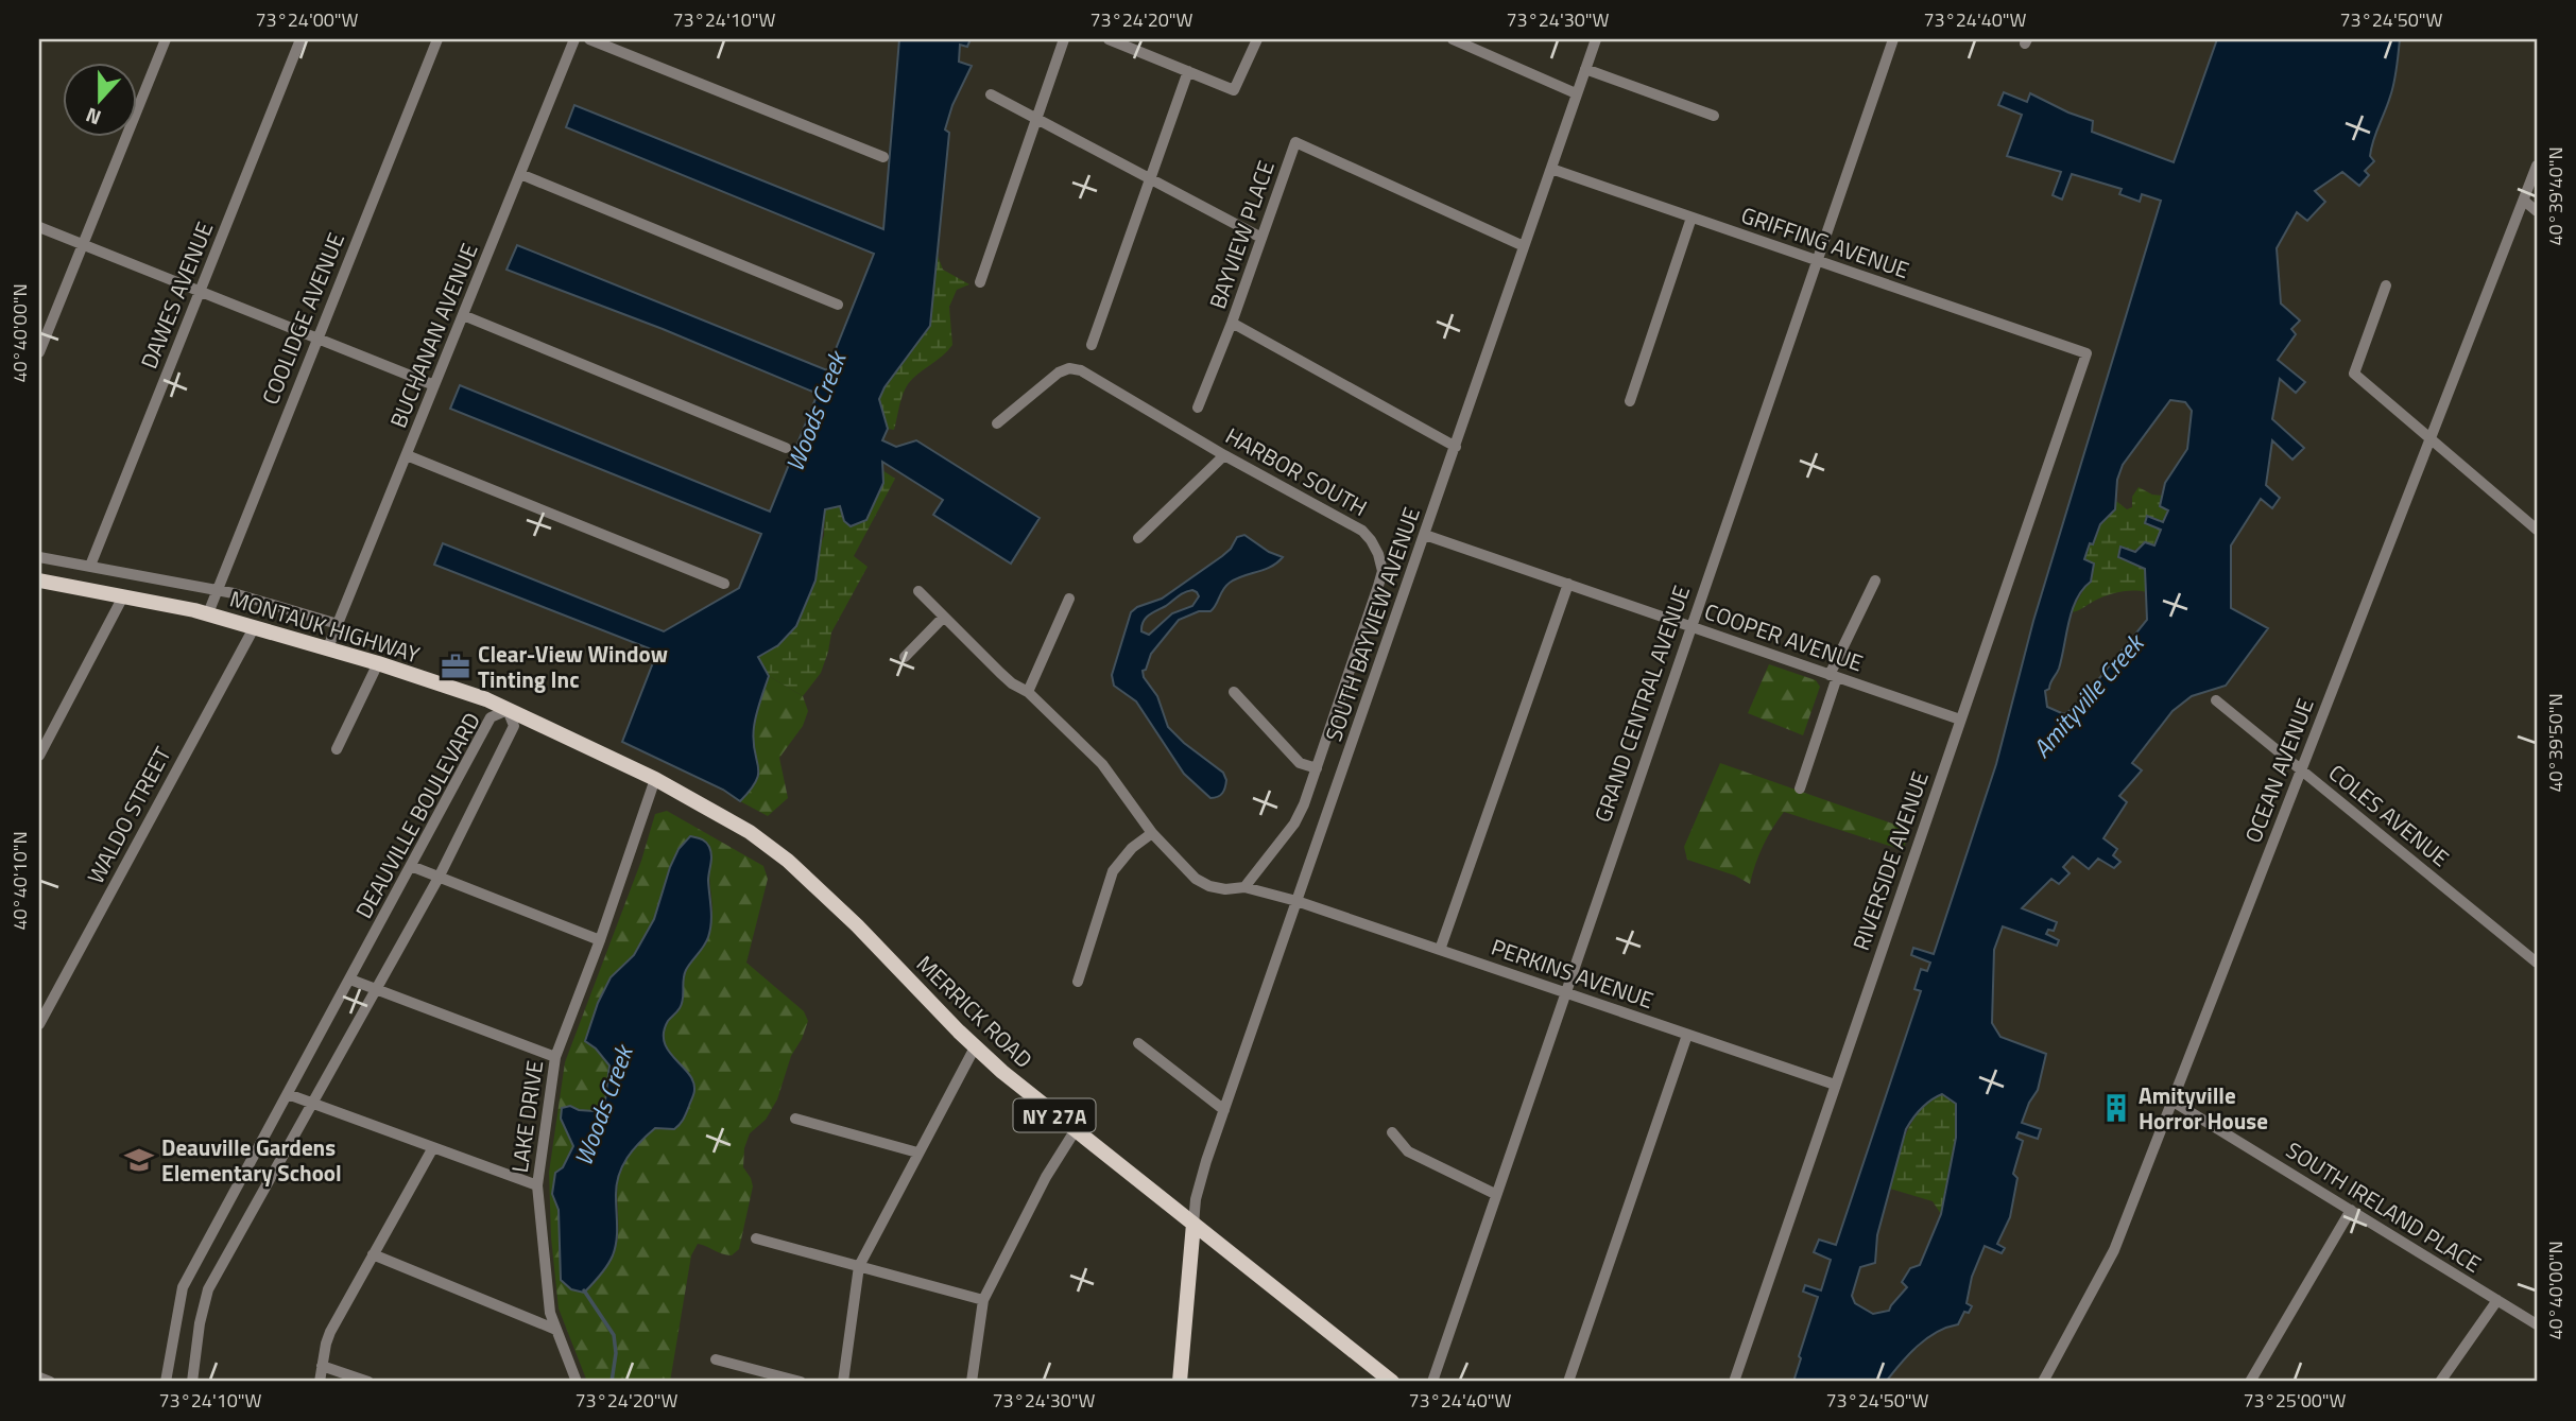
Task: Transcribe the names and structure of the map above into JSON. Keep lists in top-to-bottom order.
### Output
{
  "streets": {
    "main road": ["MONTAUK HIGHWAY", "MERRICK ROAD", "NY 27A"],
    "street": [
      "BAYVIEW PLACE",
      "GRIFFING AVENUE",
      "DAWES AVENUE",
      "COOLIDGE AVENUE",
      "BUCHANAN AVENUE",
      "HARBOR SOUTH",
      "SOUTH BAYVIEW AVENUE",
      "COOPER AVENUE",
      "GRAND CENTRAL AVENUE",
      "OCEAN AVENUE",
      "WALDO STREET",
      "DEAUVILLE BOULEVARD",
      "COLES AVENUE",
      "RIVERSIDE AVENUE",
      "PERKINS AVENUE",
      "LAKE DRIVE",
      "SOUTH IRELAND PLACE"
    ]
  },
  "crossings": [
    ["BAYVIEW PLACE", "SOUTH BAYVIEW AVENUE"],
    ["GRIFFING AVENUE", "SOUTH BAYVIEW AVENUE"],
    ["GRIFFING AVENUE", "GRAND CENTRAL AVENUE"],
    ["GRIFFING AVENUE", "RIVERSIDE AVENUE"],
    ["COOLIDGE AVENUE", "MONTAUK HIGHWAY"],
    ["BUCHANAN AVENUE", "MONTAUK HIGHWAY"],
    ["HARBOR SOUTH", "PERKINS AVENUE"],
    ["SOUTH BAYVIEW AVENUE", "COOPER AVENUE"],
    ["SOUTH BAYVIEW AVENUE", "PERKINS AVENUE"],
    ["SOUTH BAYVIEW AVENUE", "MERRICK ROAD"],
    ["MONTAUK HIGHWAY", "WALDO STREET"],
    ["MONTAUK HIGHWAY", "DEAUVILLE BOULEVARD"],
    ["MONTAUK HIGHWAY", "MERRICK ROAD"],
    ["MONTAUK HIGHWAY", "LAKE DRIVE"],
    ["COOPER AVENUE", "GRAND CENTRAL AVENUE"],
    ["COOPER AVENUE", "RIVERSIDE AVENUE"],
    ["GRAND CENTRAL AVENUE", "PERKINS AVENUE"],
    ["OCEAN AVENUE", "COLES AVENUE"],
    ["OCEAN AVENUE", "SOUTH IRELAND PLACE"],
    ["RIVERSIDE AVENUE", "PERKINS AVENUE"]
  ],
  "water": ["Woods Creek", "Amityville Creek"],
  "places": {
    "office": ["Clear-View Window Tinting Inc"],
    "building": ["Amityville Horror House"],
    "school or university": ["Deauville Gardens Elementary School"]
  },
  "north": "bottom",
  "coordinates": [
    "73°24'00\"W",
    "73°24'10\"W",
    "73°24'20\"W",
    "73°24'30\"W",
    "73°24'40\"W",
    "73°24'50\"W",
    "40°39'40\"N",
    "40°40'00\"N",
    "40°39'50\"N",
    "40°40'10\"N",
    "73°25'00\"W"
  ]
}
